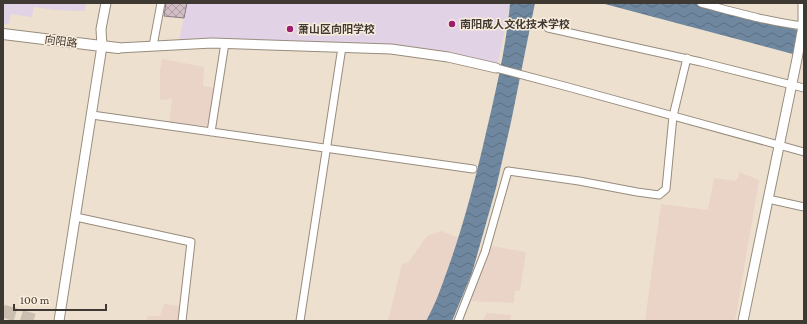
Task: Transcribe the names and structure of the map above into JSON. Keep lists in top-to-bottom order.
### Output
{
  "streets": {
    "main road": ["向阳路"]
  },
  "places": ["南阳成人文化技术学校", "萧山区向阳学校"],
  "scale_bar": "100 m"
}
